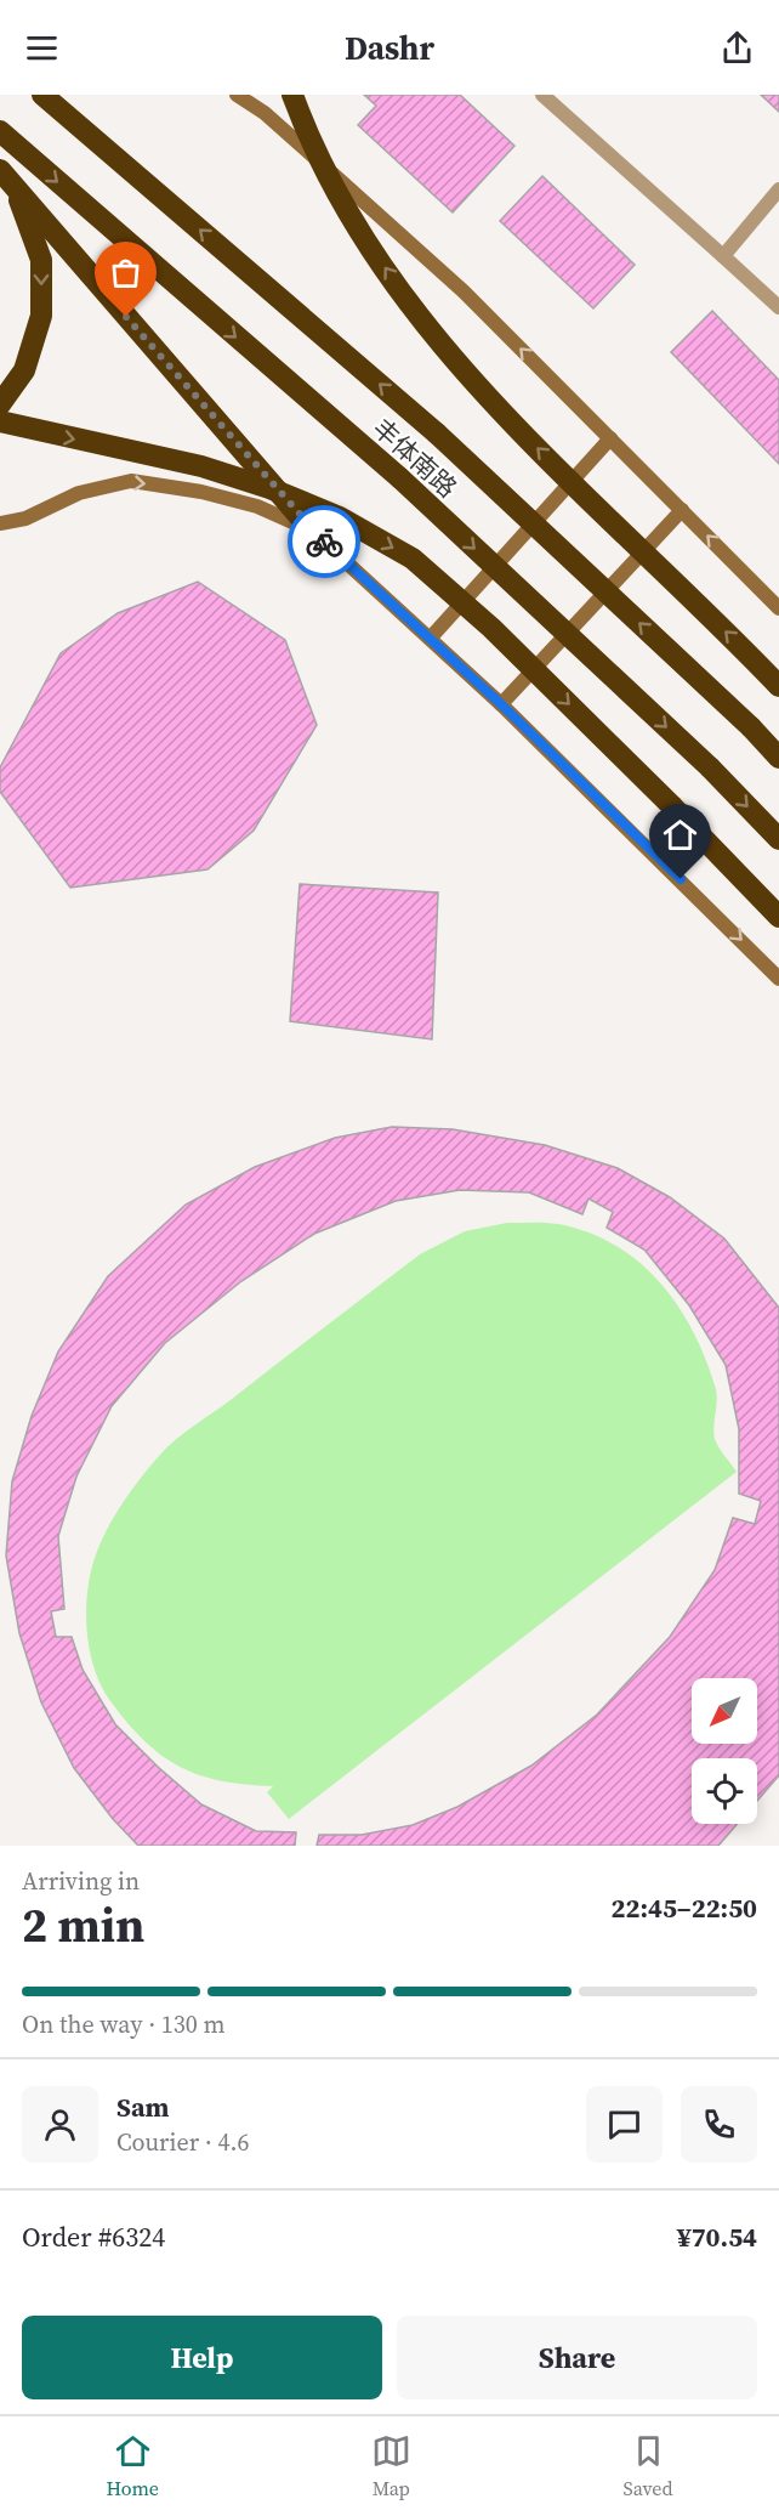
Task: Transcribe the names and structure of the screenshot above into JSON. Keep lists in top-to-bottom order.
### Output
{
  "streets": {
    "highway": ["丰体南路"]
  },
  "north": "bottom left",
  "page": {
    "header": "Dashr",
    "heading": ["2 min", "Arriving in", "22:45–22:50"],
    "panel": [
      "Sam",
      "Courier · 4.6",
      "Order #6324",
      "¥70.54"
    ],
    "bar": "On the way · 130 m",
    "buttons": ["Help", "Share"],
    "tabs": ["Home", "Map", "Saved"]
  }
}
